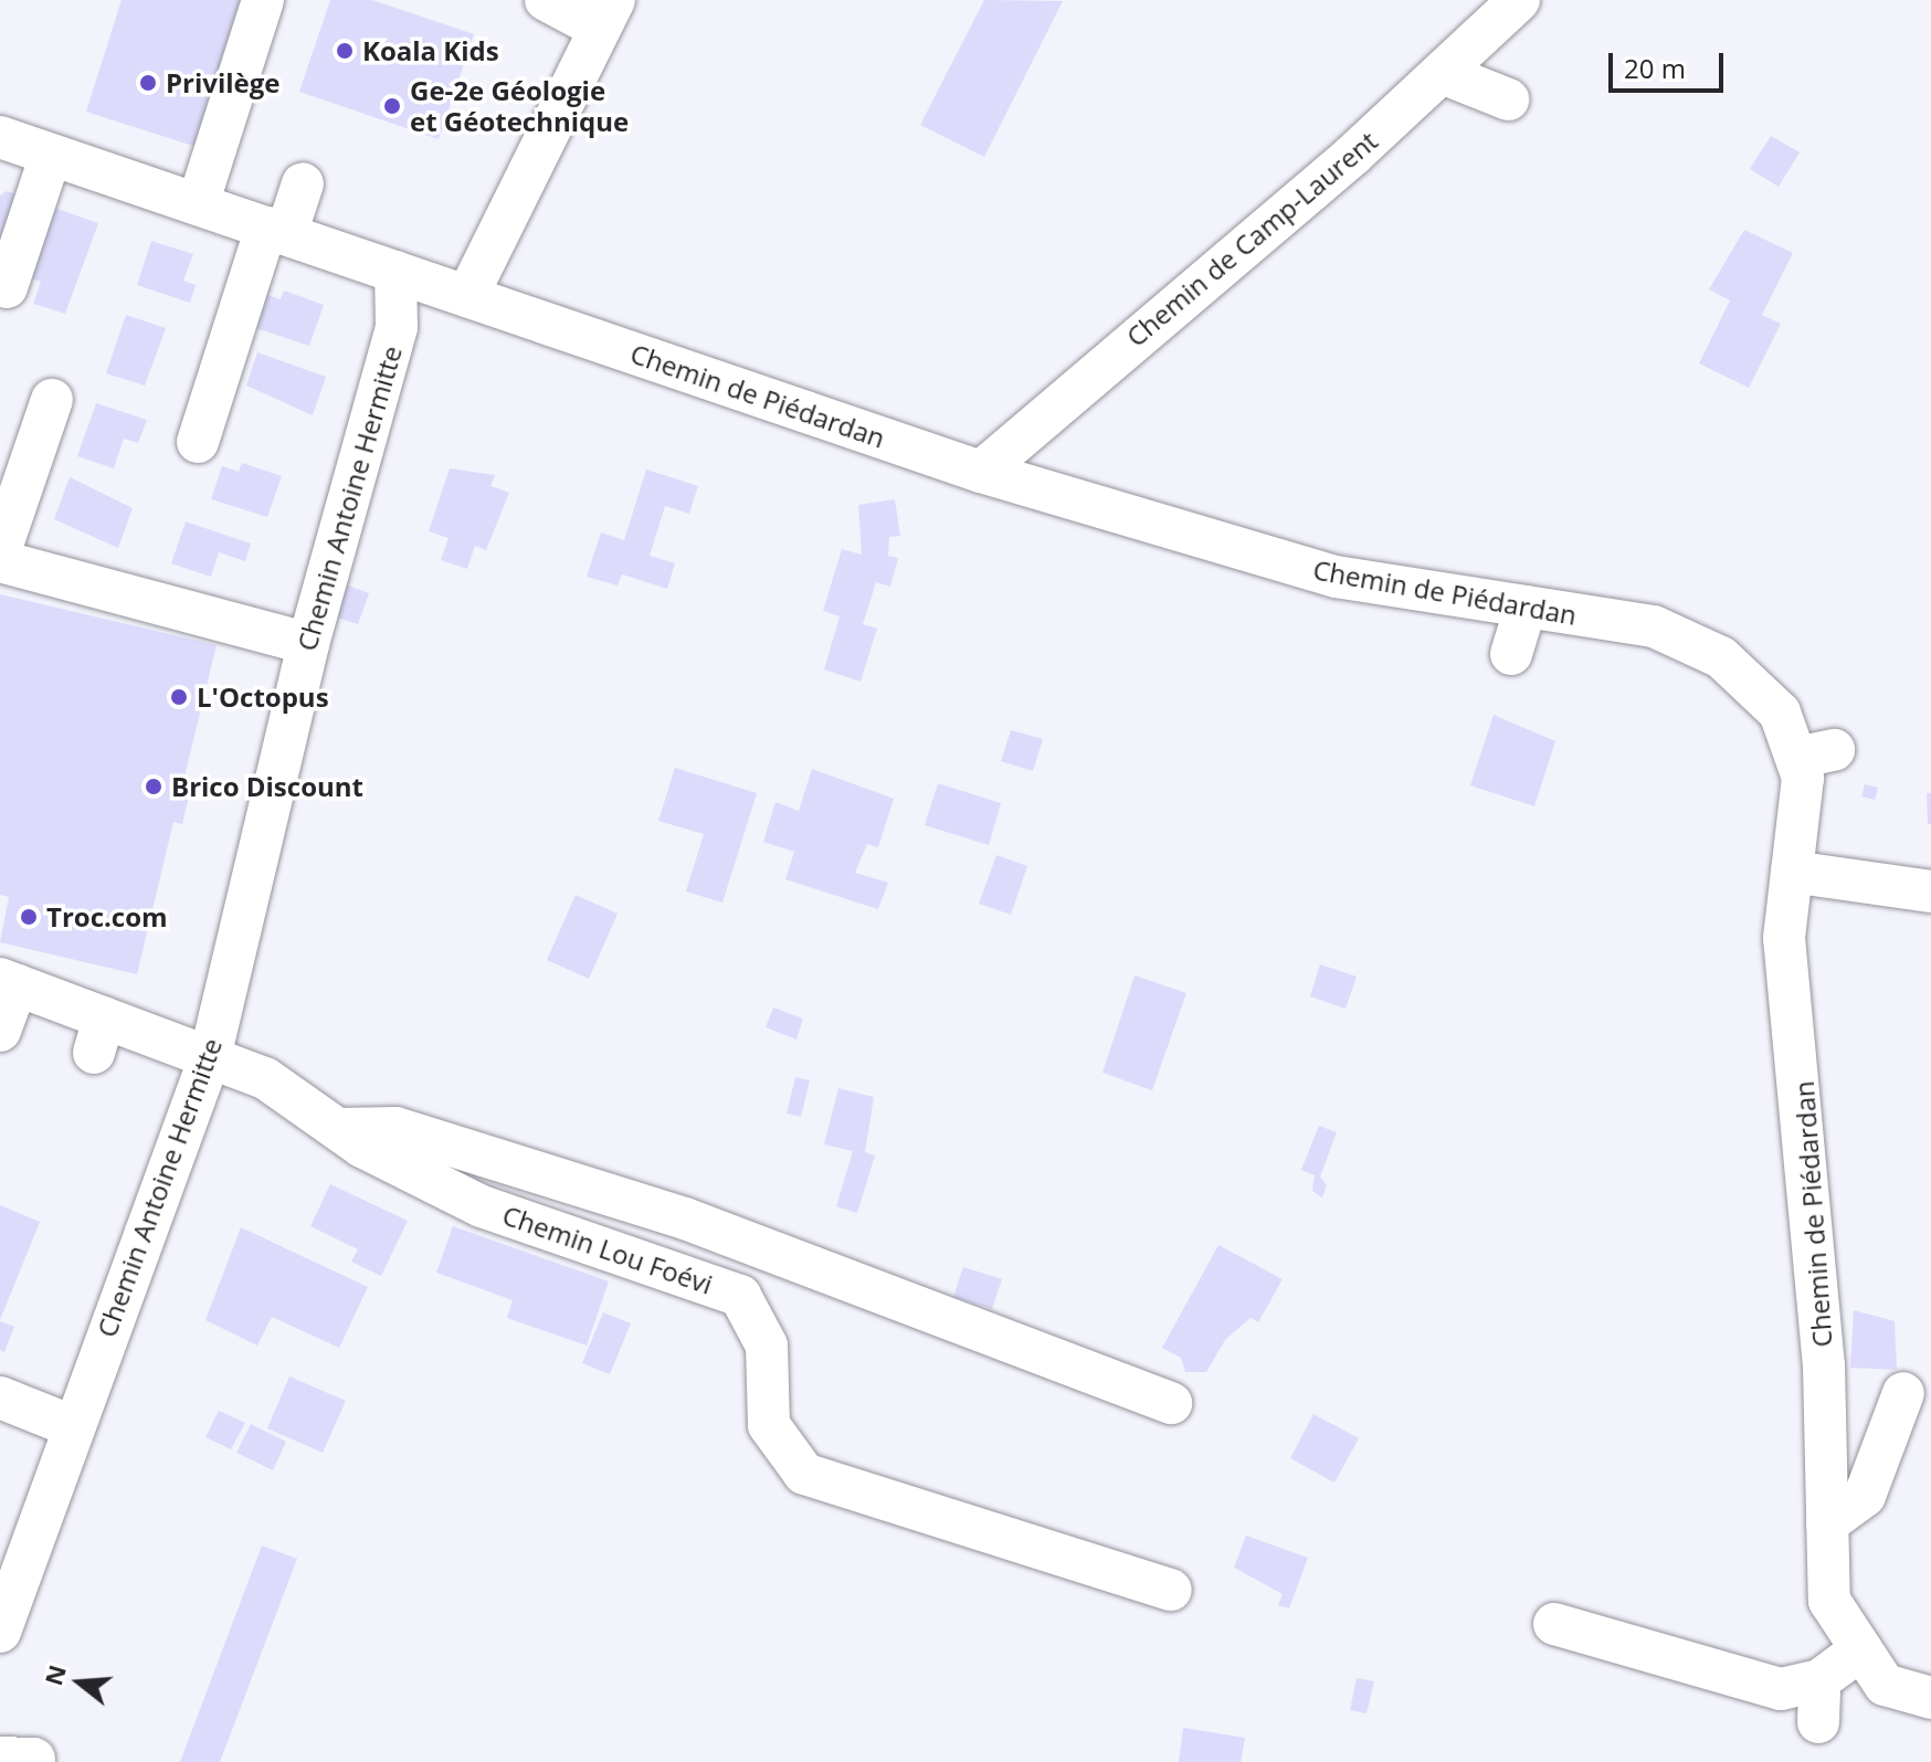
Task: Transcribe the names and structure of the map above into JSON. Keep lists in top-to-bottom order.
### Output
{
  "streets": {
    "street": [
      "Chemin de Camp-Laurent",
      "Chemin de Piédardan",
      "Chemin Antoine Hermitte",
      "Chemin Lou Foévi"
    ]
  },
  "crossings": [
    ["Chemin de Camp-Laurent", "Chemin de Piédardan"],
    ["Chemin de Piédardan", "Chemin Antoine Hermitte"],
    ["Chemin Antoine Hermitte", "Chemin Lou Foévi"]
  ],
  "places": [
    "Koala Kids",
    "Privilège",
    "Ge-2e Géologie et Géotechnique",
    "L'Octopus",
    "Brico Discount",
    "Troc.com"
  ],
  "scale_bar": "20 m",
  "north": "left"
}
